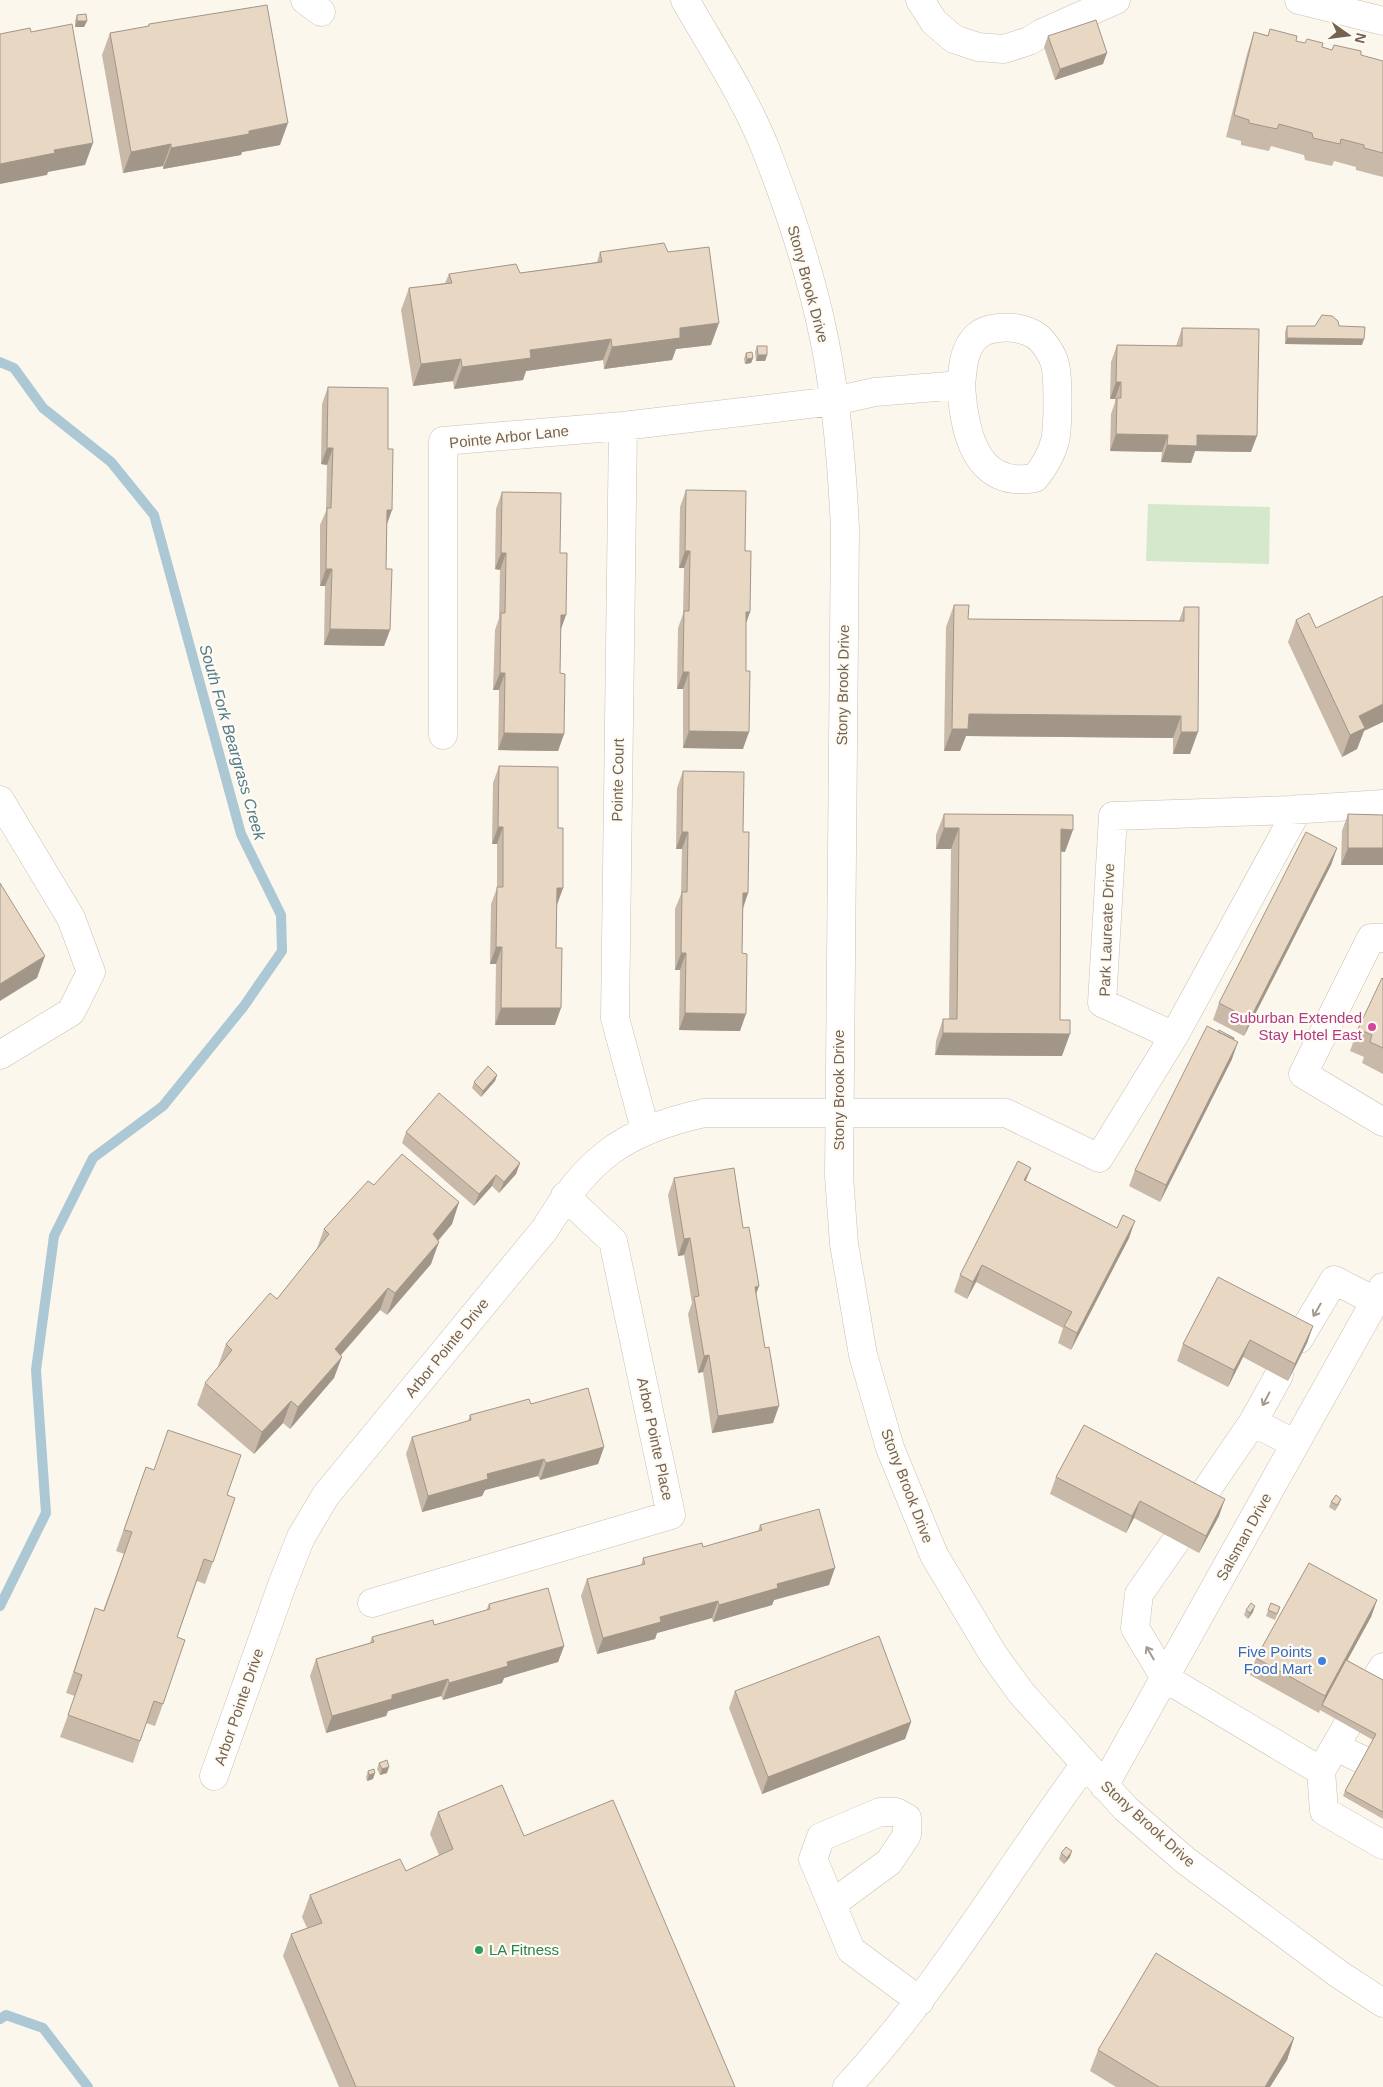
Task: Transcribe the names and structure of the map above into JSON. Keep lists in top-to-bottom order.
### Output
{
  "streets": {
    "street": [
      "Stony Brook Drive",
      "Pointe Arbor Lane",
      "Pointe Court",
      "Park Laureate Drive",
      "Arbor Pointe Drive",
      "Arbor Pointe Place",
      "Salsman Drive"
    ]
  },
  "crossings": [
    ["Stony Brook Drive", "Pointe Arbor Lane"],
    ["Stony Brook Drive", "Arbor Pointe Drive"],
    ["Stony Brook Drive", "Salsman Drive"],
    ["Pointe Arbor Lane", "Pointe Court"],
    ["Pointe Court", "Arbor Pointe Drive"],
    ["Arbor Pointe Drive", "Arbor Pointe Place"]
  ],
  "water": ["South Fork Beargrass Creek"],
  "places": ["Suburban Extended Stay Hotel East", "Five Points Food Mart", "LA Fitness"],
  "north": "right"
}
